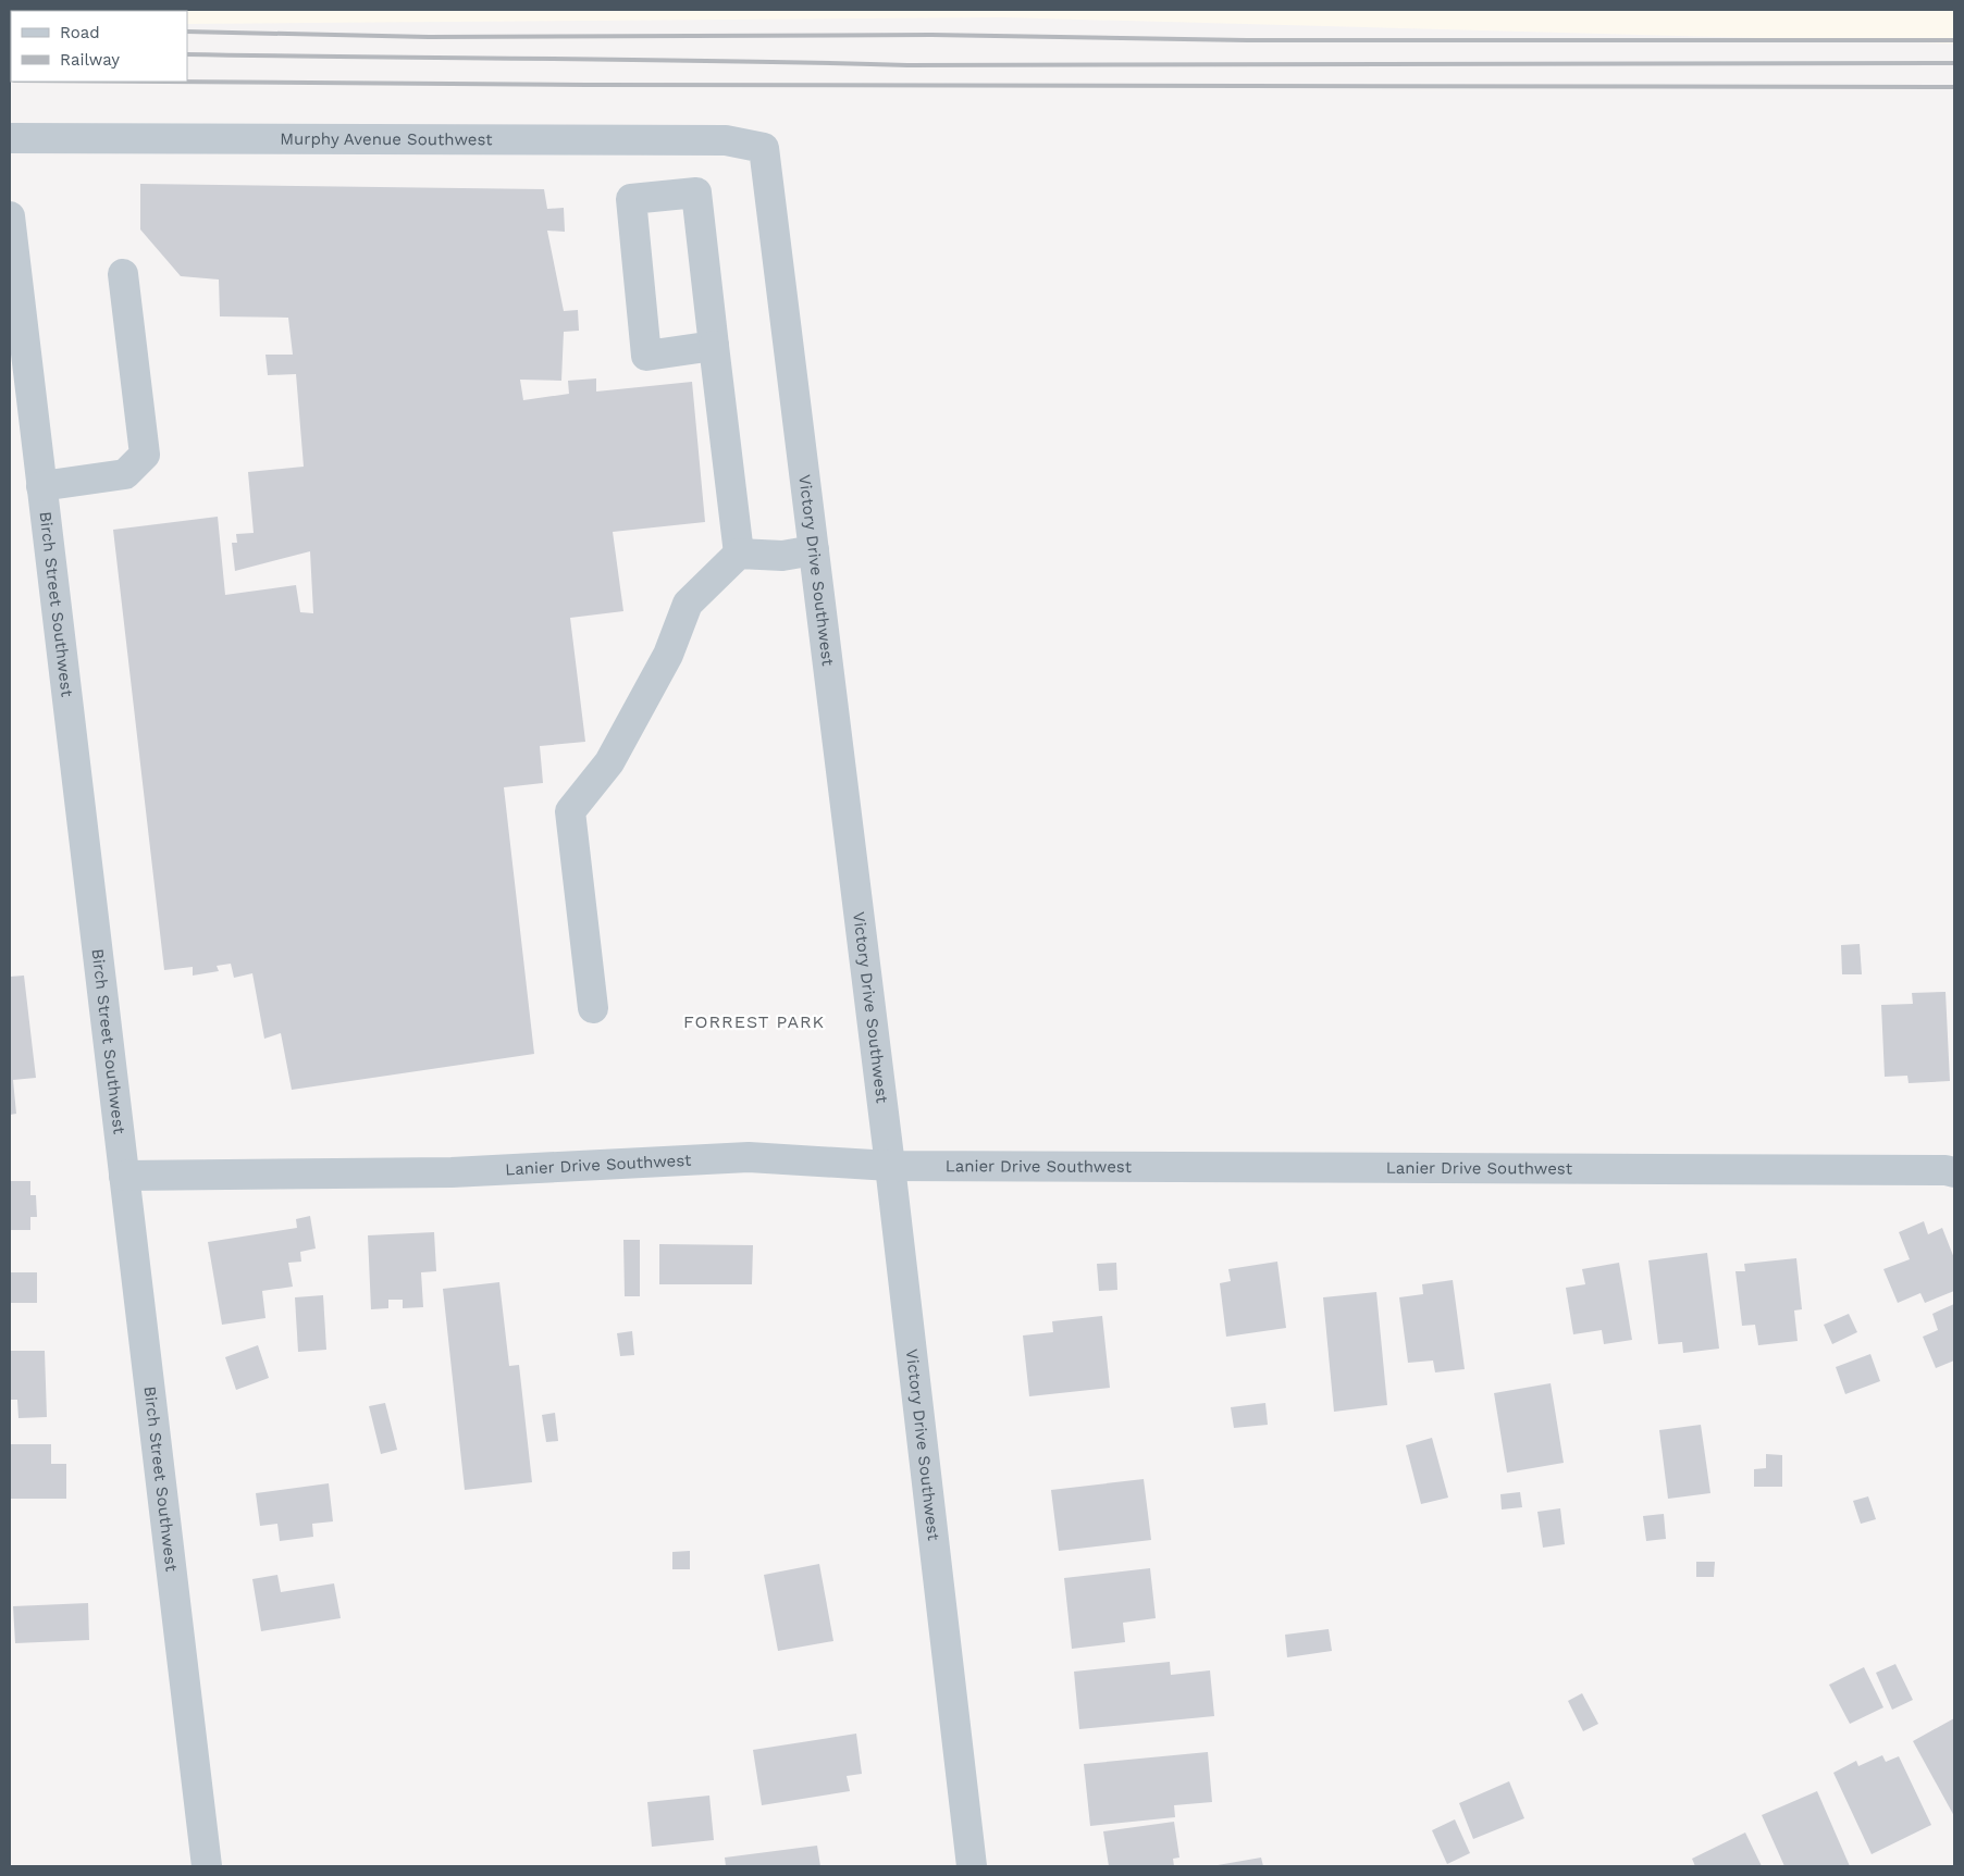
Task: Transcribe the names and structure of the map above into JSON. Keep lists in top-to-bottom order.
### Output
{
  "streets": {
    "street": [
      "Murphy Avenue Southwest",
      "Victory Drive Southwest",
      "Birch Street Southwest",
      "Lanier Drive Southwest"
    ]
  },
  "crossings": [
    ["Murphy Avenue Southwest", "Victory Drive Southwest"],
    ["Victory Drive Southwest", "Lanier Drive Southwest"],
    ["Birch Street Southwest", "Lanier Drive Southwest"]
  ],
  "districts": ["FORREST PARK"],
  "legend": ["Road", "Railway"]
}
